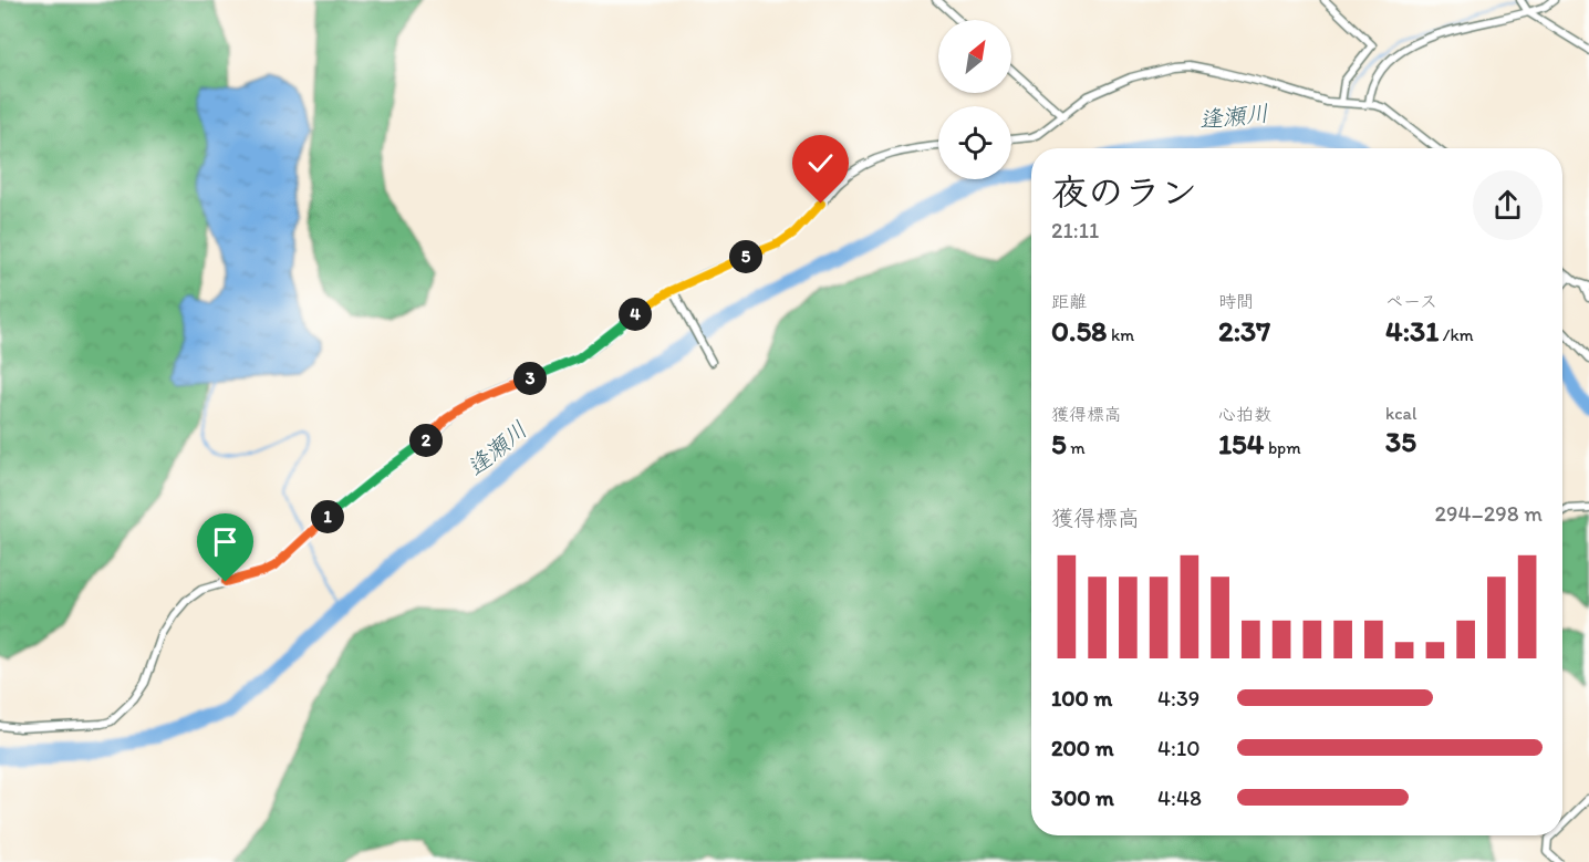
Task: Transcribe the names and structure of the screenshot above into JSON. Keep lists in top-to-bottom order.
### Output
{
  "water": ["逢瀬川"],
  "north": "top right",
  "page": {
    "heading": ["夜のラン", "21:11"],
    "pins": [
      "5",
      "4",
      "3",
      "2",
      "1"
    ],
    "stats": [
      ["距離", "0.58 km"],
      ["時間", "2:37"],
      ["ペース", "4:31 /km"],
      ["獲得標高", "5 m"],
      ["心拍数", "154 bpm"],
      ["kcal", "35"]
    ],
    "chart": ["獲得標高", "294–298 m"],
    "list": [
      {
        "name": "100 m",
        "note": "4:39"
      },
      {
        "name": "200 m",
        "note": "4:10"
      },
      {
        "name": "300 m",
        "note": "4:48"
      }
    ]
  }
}
